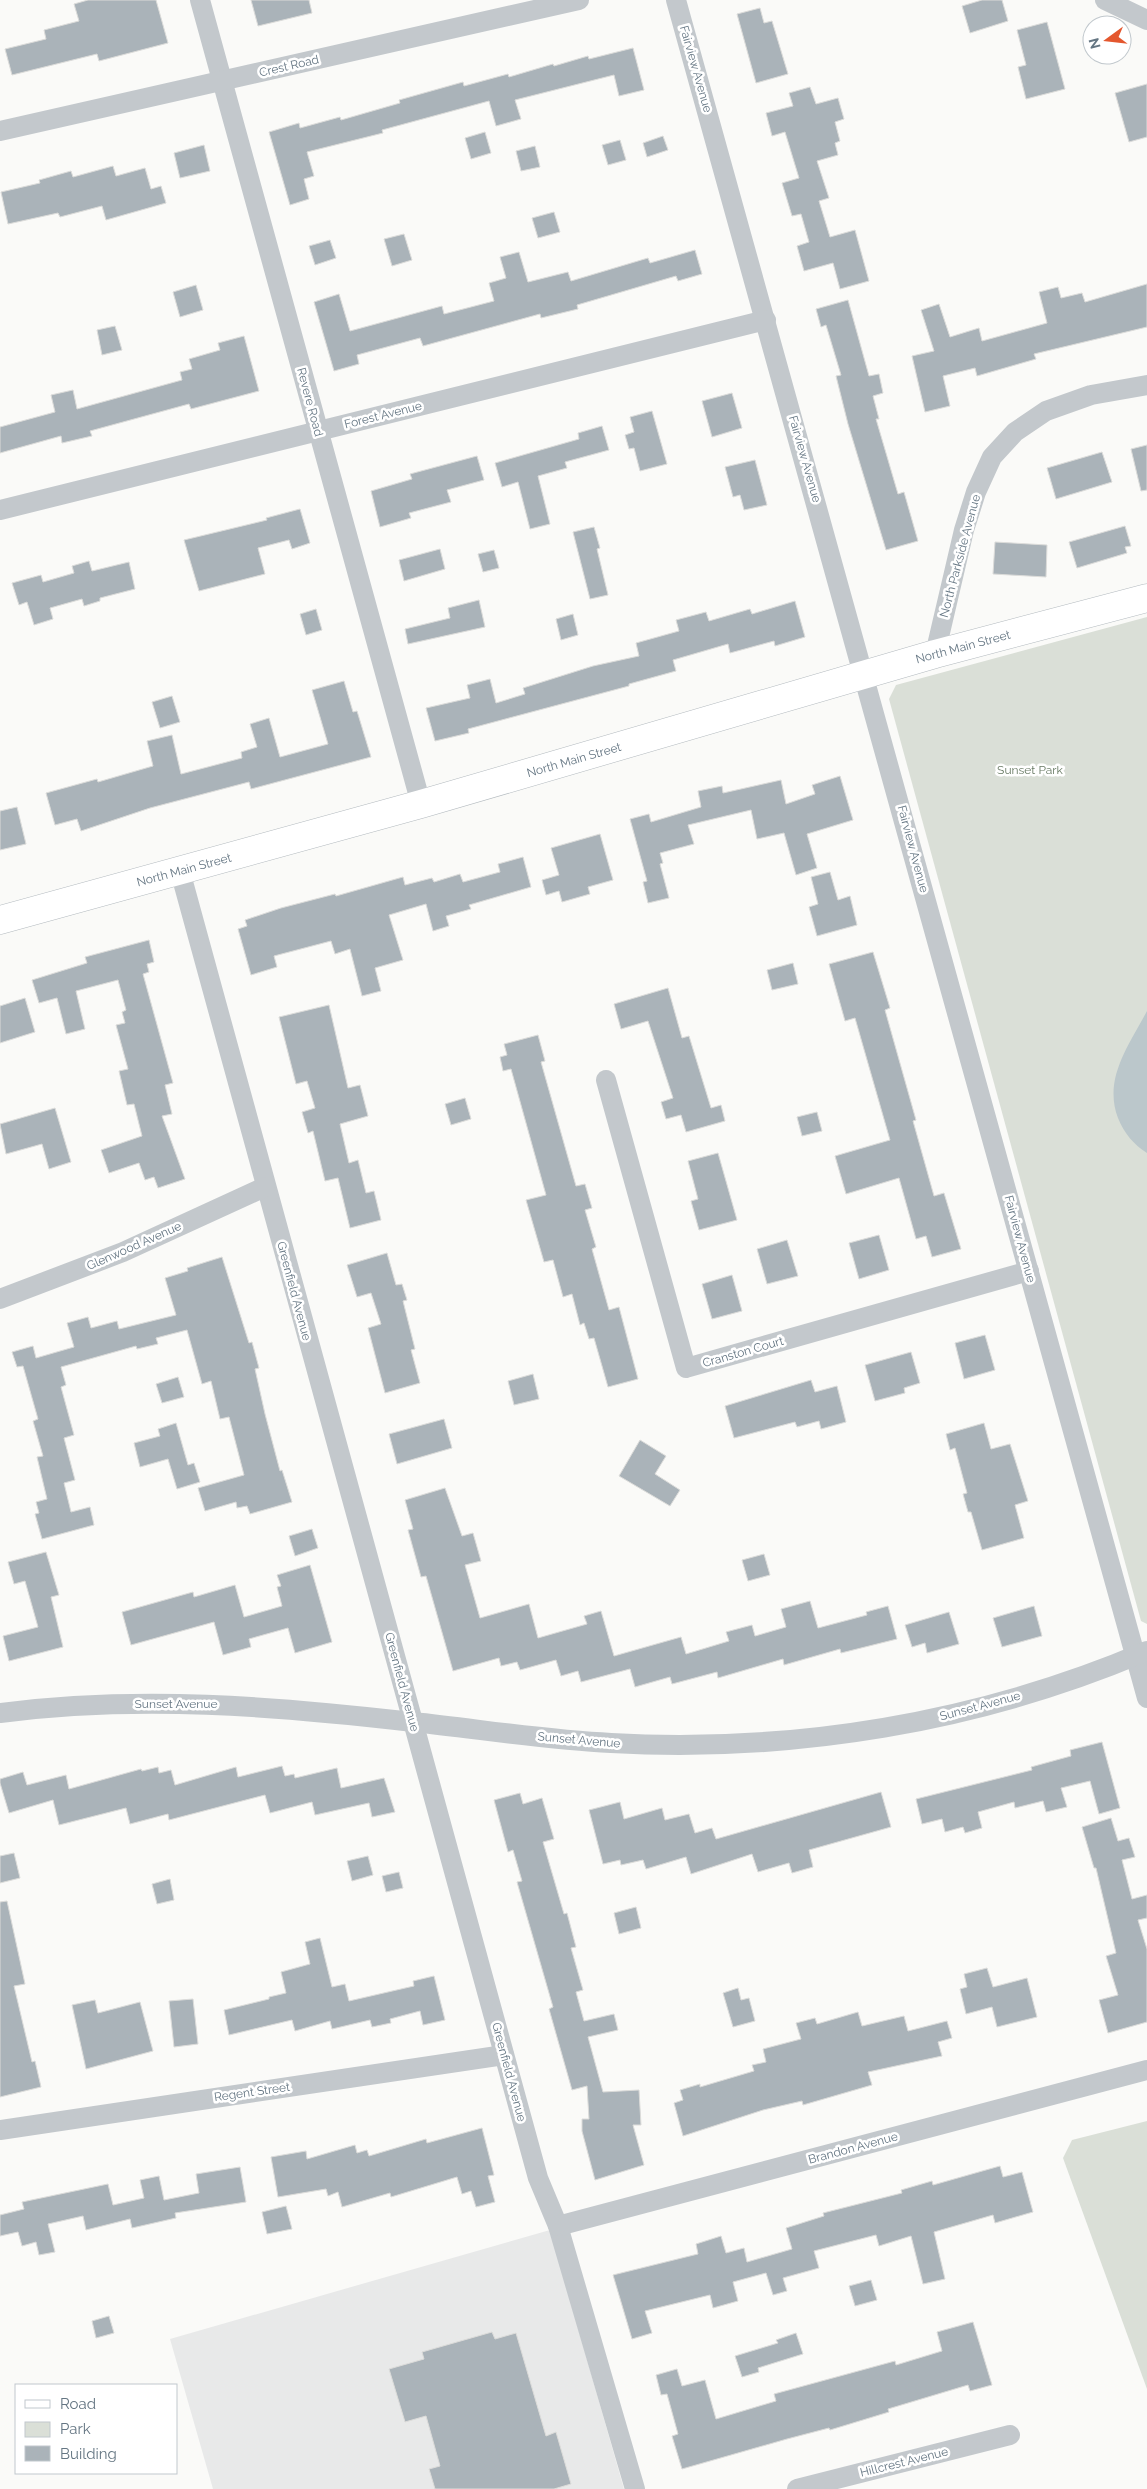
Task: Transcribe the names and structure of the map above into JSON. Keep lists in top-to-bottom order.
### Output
{
  "streets": {
    "street": [
      "Crest Road",
      "Fairview Avenue",
      "Revere Road",
      "Forest Avenue",
      "North Parkside Avenue",
      "North Main Street",
      "Glenwood Avenue",
      "Greenfield Avenue",
      "Cranston Court",
      "Sunset Avenue",
      "Regent Street",
      "Brandon Avenue",
      "Hillcrest Avenue"
    ]
  },
  "crossings": [
    ["Crest Road", "Revere Road"],
    ["Fairview Avenue", "Forest Avenue"],
    ["Fairview Avenue", "North Main Street"],
    ["Fairview Avenue", "Cranston Court"],
    ["Fairview Avenue", "Sunset Avenue"],
    ["Revere Road", "Forest Avenue"],
    ["Revere Road", "North Main Street"],
    ["North Parkside Avenue", "North Main Street"],
    ["North Main Street", "Greenfield Avenue"],
    ["Glenwood Avenue", "Greenfield Avenue"],
    ["Greenfield Avenue", "Sunset Avenue"],
    ["Greenfield Avenue", "Regent Street"],
    ["Greenfield Avenue", "Brandon Avenue"]
  ],
  "parks": ["Sunset Park"],
  "legend": ["Road", "Park", "Building"],
  "north": "left"
}
